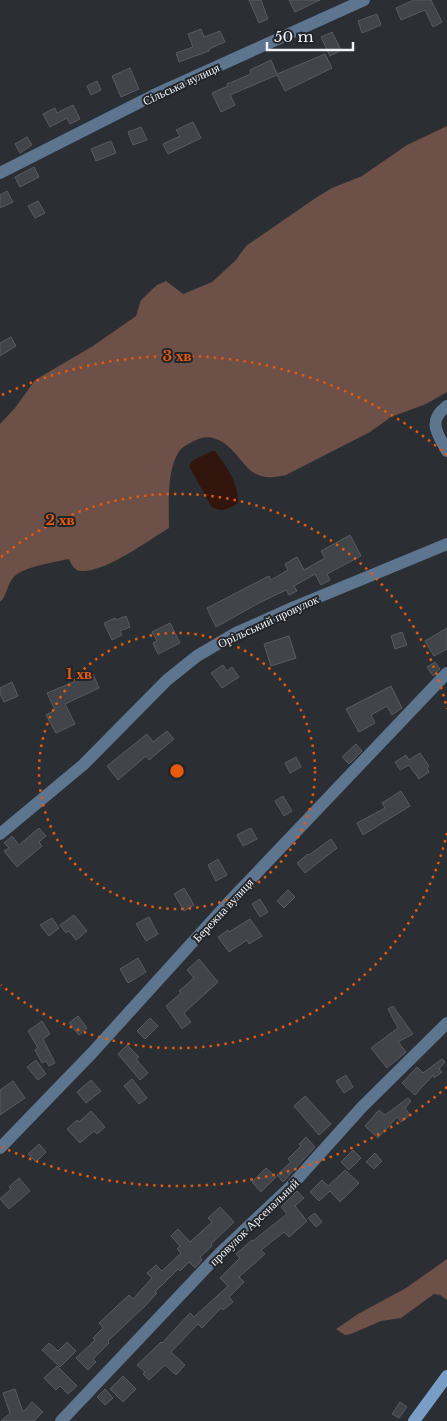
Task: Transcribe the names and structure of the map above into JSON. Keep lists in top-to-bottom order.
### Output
{
  "streets": {
    "street": [
      "Сільська вулиця",
      "Орільський провулок",
      "Бережна вулиця",
      "провулок Арсенальний"
    ]
  },
  "scale_bar": "50 m",
  "rings": ["3 хв", "2 хв", "1 хв"]
}
